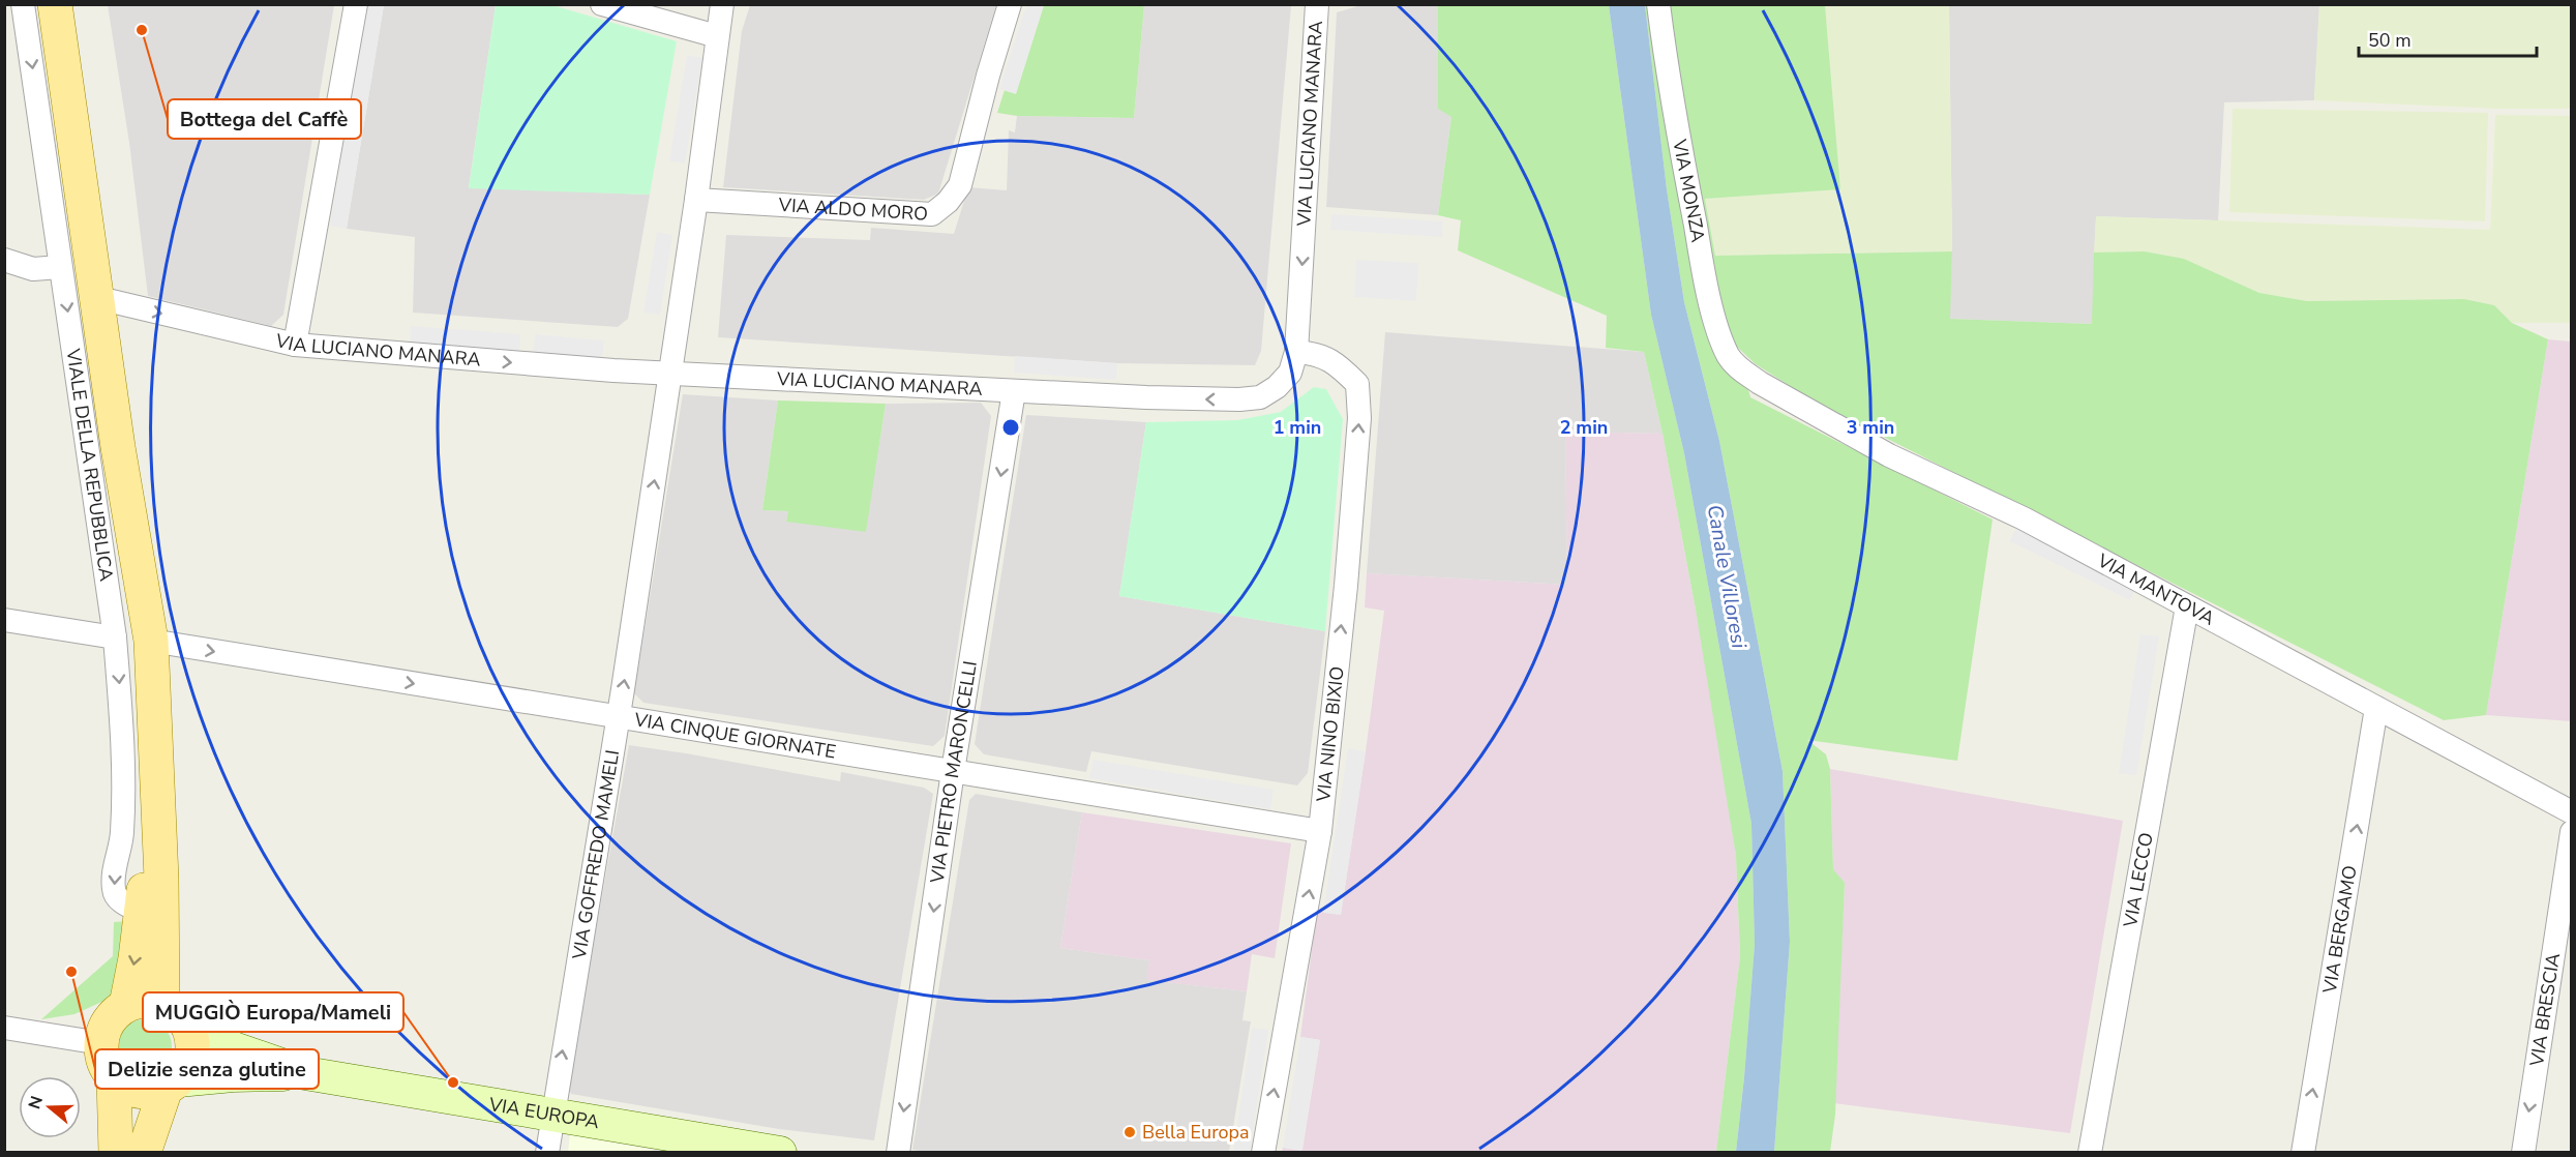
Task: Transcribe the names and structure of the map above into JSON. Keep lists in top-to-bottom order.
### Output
{
  "streets": {
    "main road": ["VIALE DELLA REPUBBLICA"],
    "street": [
      "VIA LUCIANO MANARA",
      "VIA MONZA",
      "VIA ALDO MORO",
      "VIA MANTOVA",
      "VIA NINO BIXIO",
      "VIA CINQUE GIORNATE",
      "VIA PIETRO MARONCELLI",
      "VIA GOFFREDO MAMELI",
      "VIA LECCO",
      "VIA BERGAMO",
      "VIA BRESCIA",
      "VIA EUROPA"
    ]
  },
  "crossings": [
    ["VIA LUCIANO MANARA", "VIALE DELLA REPUBBLICA"],
    ["VIA LUCIANO MANARA", "VIA NINO BIXIO"],
    ["VIA LUCIANO MANARA", "VIA PIETRO MARONCELLI"],
    ["VIA LUCIANO MANARA", "VIA GOFFREDO MAMELI"],
    ["VIA MONZA", "VIA MANTOVA"],
    ["VIALE DELLA REPUBBLICA", "VIA CINQUE GIORNATE"],
    ["VIALE DELLA REPUBBLICA", "VIA EUROPA"],
    ["VIA MANTOVA", "VIA LECCO"],
    ["VIA MANTOVA", "VIA BERGAMO"],
    ["VIA NINO BIXIO", "VIA CINQUE GIORNATE"],
    ["VIA CINQUE GIORNATE", "VIA PIETRO MARONCELLI"],
    ["VIA CINQUE GIORNATE", "VIA GOFFREDO MAMELI"],
    ["VIA GOFFREDO MAMELI", "VIA EUROPA"]
  ],
  "one_way": [
    "VIALE DELLA REPUBBLICA",
    "VIA NINO BIXIO",
    "VIA CINQUE GIORNATE",
    "VIA PIETRO MARONCELLI",
    "VIA GOFFREDO MAMELI",
    "VIA BERGAMO",
    "VIA BRESCIA"
  ],
  "water": ["Canale Villoresi"],
  "places": [
    "Bottega del Caffè",
    "Delizie senza glutine",
    "MUGGIÒ Europa/Mameli",
    "Bella Europa"
  ],
  "scale_bar": "50 m",
  "north": "left",
  "rings": ["1 min", "2 min", "3 min"]
}
